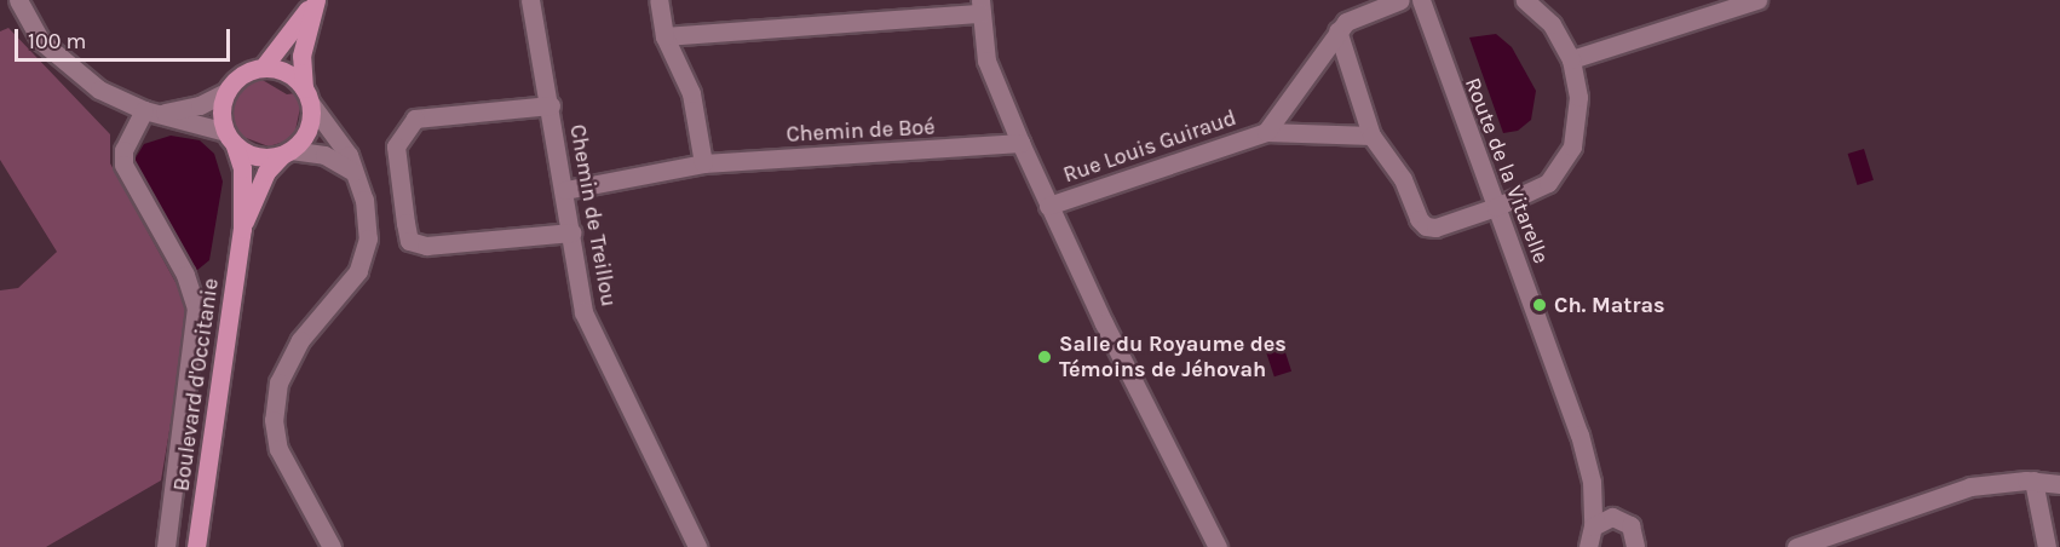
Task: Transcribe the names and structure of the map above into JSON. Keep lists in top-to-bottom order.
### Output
{
  "streets": {
    "main road": ["Boulevard d'Occitanie"],
    "street": [
      "Chemin de Boé",
      "Rue Louis Guiraud",
      "Route de la Vitarelle",
      "Chemin de Treillou"
    ]
  },
  "crossings": [
    ["Chemin de Boé", "Chemin de Treillou"]
  ],
  "places": ["Ch. Matras", "Salle du Royaume des Témoins de Jéhovah"],
  "scale_bar": "100 m"
}
